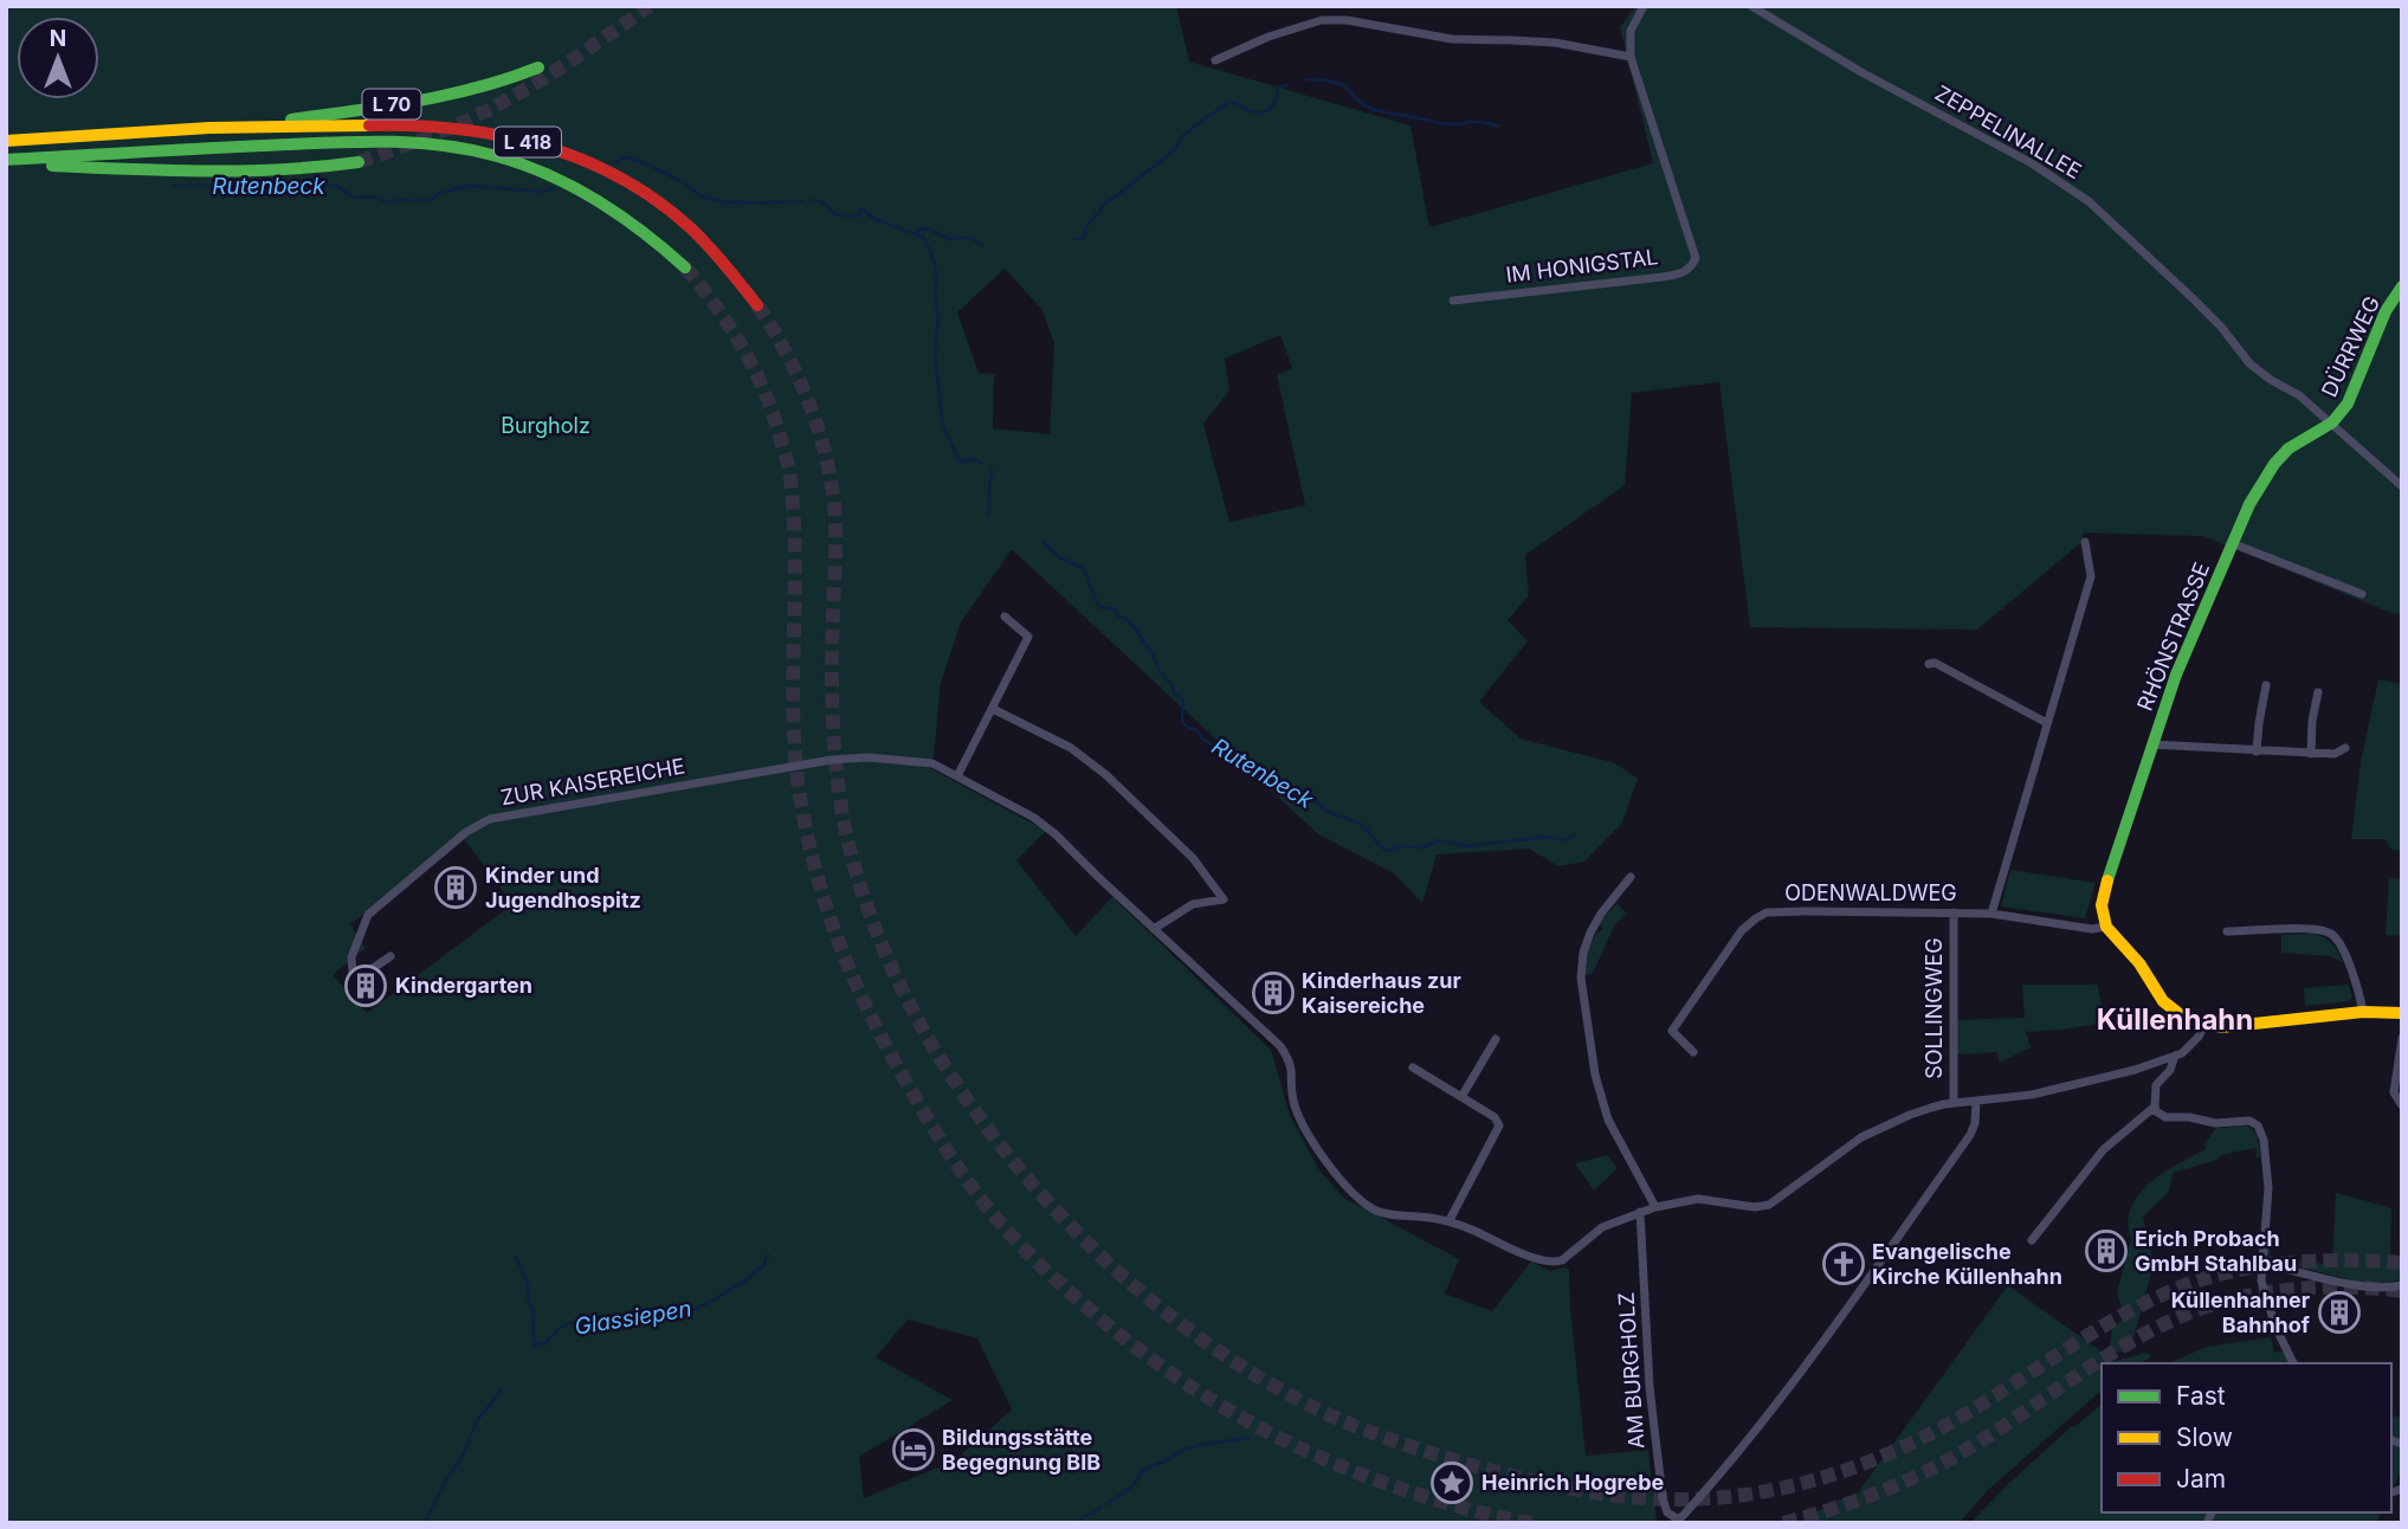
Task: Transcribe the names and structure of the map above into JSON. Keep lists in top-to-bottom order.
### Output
{
  "streets": {
    "main road": [
      "L 70",
      "L 418",
      "DÜRRWEG",
      "RHÖNSTRASSE"
    ],
    "street": [
      "ZEPPELINALLEE",
      "IM HONIGSTAL",
      "ZUR KAISEREICHE",
      "ODENWALDWEG",
      "SOLLINGWEG",
      "AM BURGHOLZ"
    ]
  },
  "crossings": [
    ["L 70", "L 418"],
    ["ZEPPELINALLEE", "DÜRRWEG"],
    ["ZEPPELINALLEE", "RHÖNSTRASSE"],
    ["DÜRRWEG", "RHÖNSTRASSE"],
    ["RHÖNSTRASSE", "ODENWALDWEG"],
    ["ZUR KAISEREICHE", "AM BURGHOLZ"],
    ["ODENWALDWEG", "SOLLINGWEG"]
  ],
  "districts": ["Küllenhahn"],
  "water": ["Rutenbeck", "Glassiepen"],
  "parks": ["Burgholz"],
  "places": {
    "building": [
      "Kinder und Jugendhospitz",
      "Kindergarten",
      "Kinderhaus zur Kaisereiche",
      "Erich Probach GmbH Stahlbau",
      "Küllenhahner Bahnhof"
    ],
    "church": ["Evangelische Kirche Küllenhahn"],
    "hotel": ["Bildungsstätte Begegnung BIB"],
    "place": ["Heinrich Hogrebe"]
  },
  "legend": ["Fast", "Slow", "Jam"],
  "north": "top"
}
